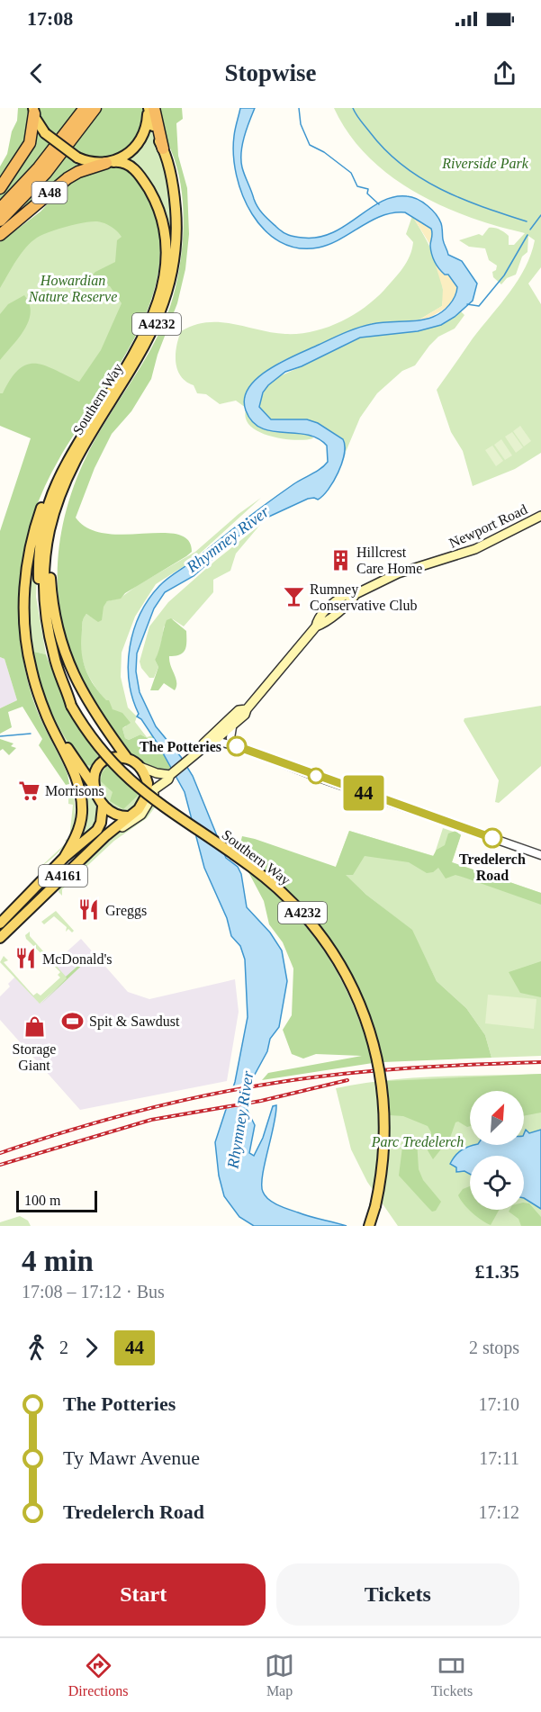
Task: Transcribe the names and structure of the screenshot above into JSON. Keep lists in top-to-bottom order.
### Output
{
  "streets": {
    "highway": ["A48", "A4232"],
    "main road": ["Southern Way", "Newport Road", "A4161"]
  },
  "crossings": [
    ["A48", "Southern Way"],
    ["A4232", "Southern Way"],
    ["Newport Road", "A4161"]
  ],
  "water": ["Rhymney River"],
  "parks": ["Riverside Park", "Howardian Nature Reserve", "Parc Tredelerch"],
  "places": {
    "building": ["Hillcrest Care Home"],
    "bar": ["Rumney Conservative Club"],
    "other": ["The Potteries", "Tredelerch Road"],
    "supermarket": ["Morrisons"],
    "restaurant": ["Greggs", "McDonald's"],
    "sports": ["Spit & Sawdust"],
    "shop": ["Storage Giant"]
  },
  "lines": ["bus line 44"],
  "scale_bar": "100 m",
  "north": "top right",
  "page": {
    "status": "17:08",
    "header": "Stopwise",
    "on_map": "44",
    "scale": "100 m",
    "heading": ["4 min", "17:08 – 17:12 · Bus", "£1.35"],
    "legs": ["2", "44", "2 stops"],
    "list": [
      {
        "name": "The Potteries",
        "value": "17:10"
      },
      {
        "name": "Ty Mawr Avenue",
        "value": "17:11"
      },
      {
        "name": "Tredelerch Road",
        "value": "17:12"
      }
    ],
    "buttons": ["Start", "Tickets"],
    "tabs": ["Directions", "Map", "Tickets"]
  }
}
